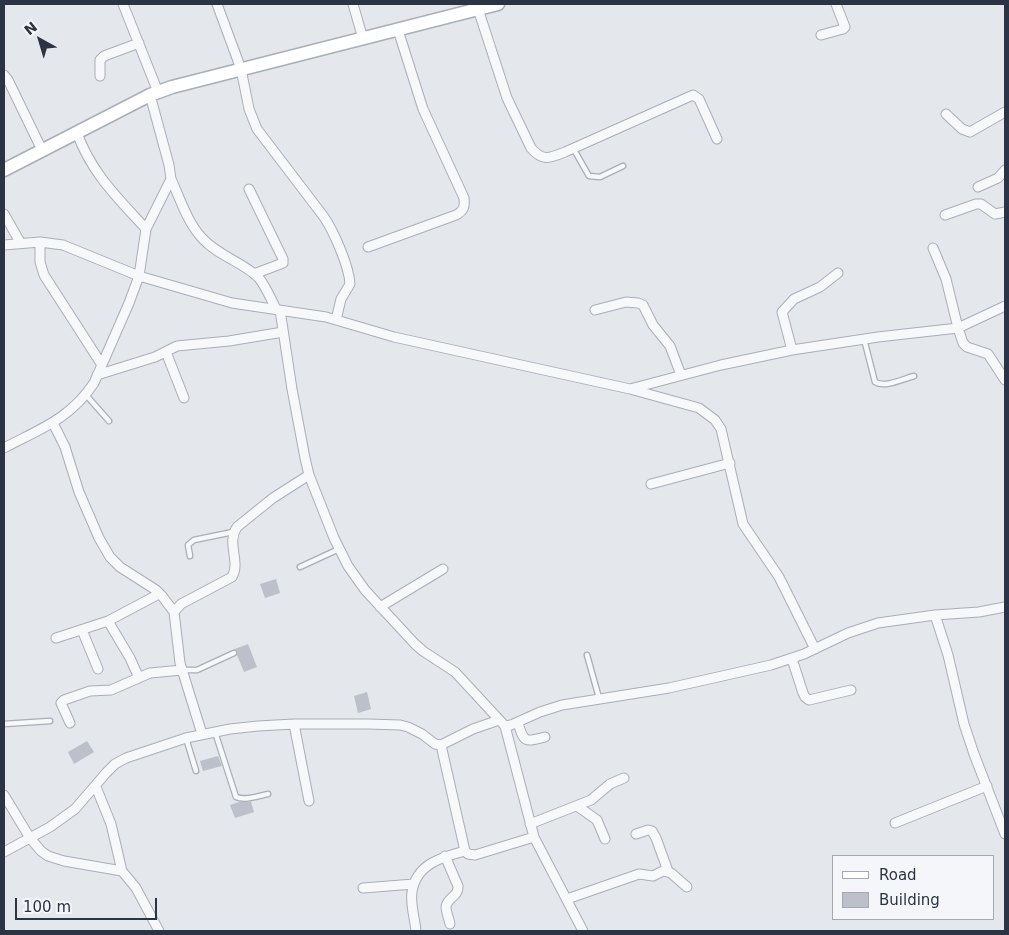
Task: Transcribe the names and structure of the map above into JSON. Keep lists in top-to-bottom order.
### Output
{
  "legend": ["Road", "Building"],
  "scale_bar": "100 m",
  "north": "top left"
}
